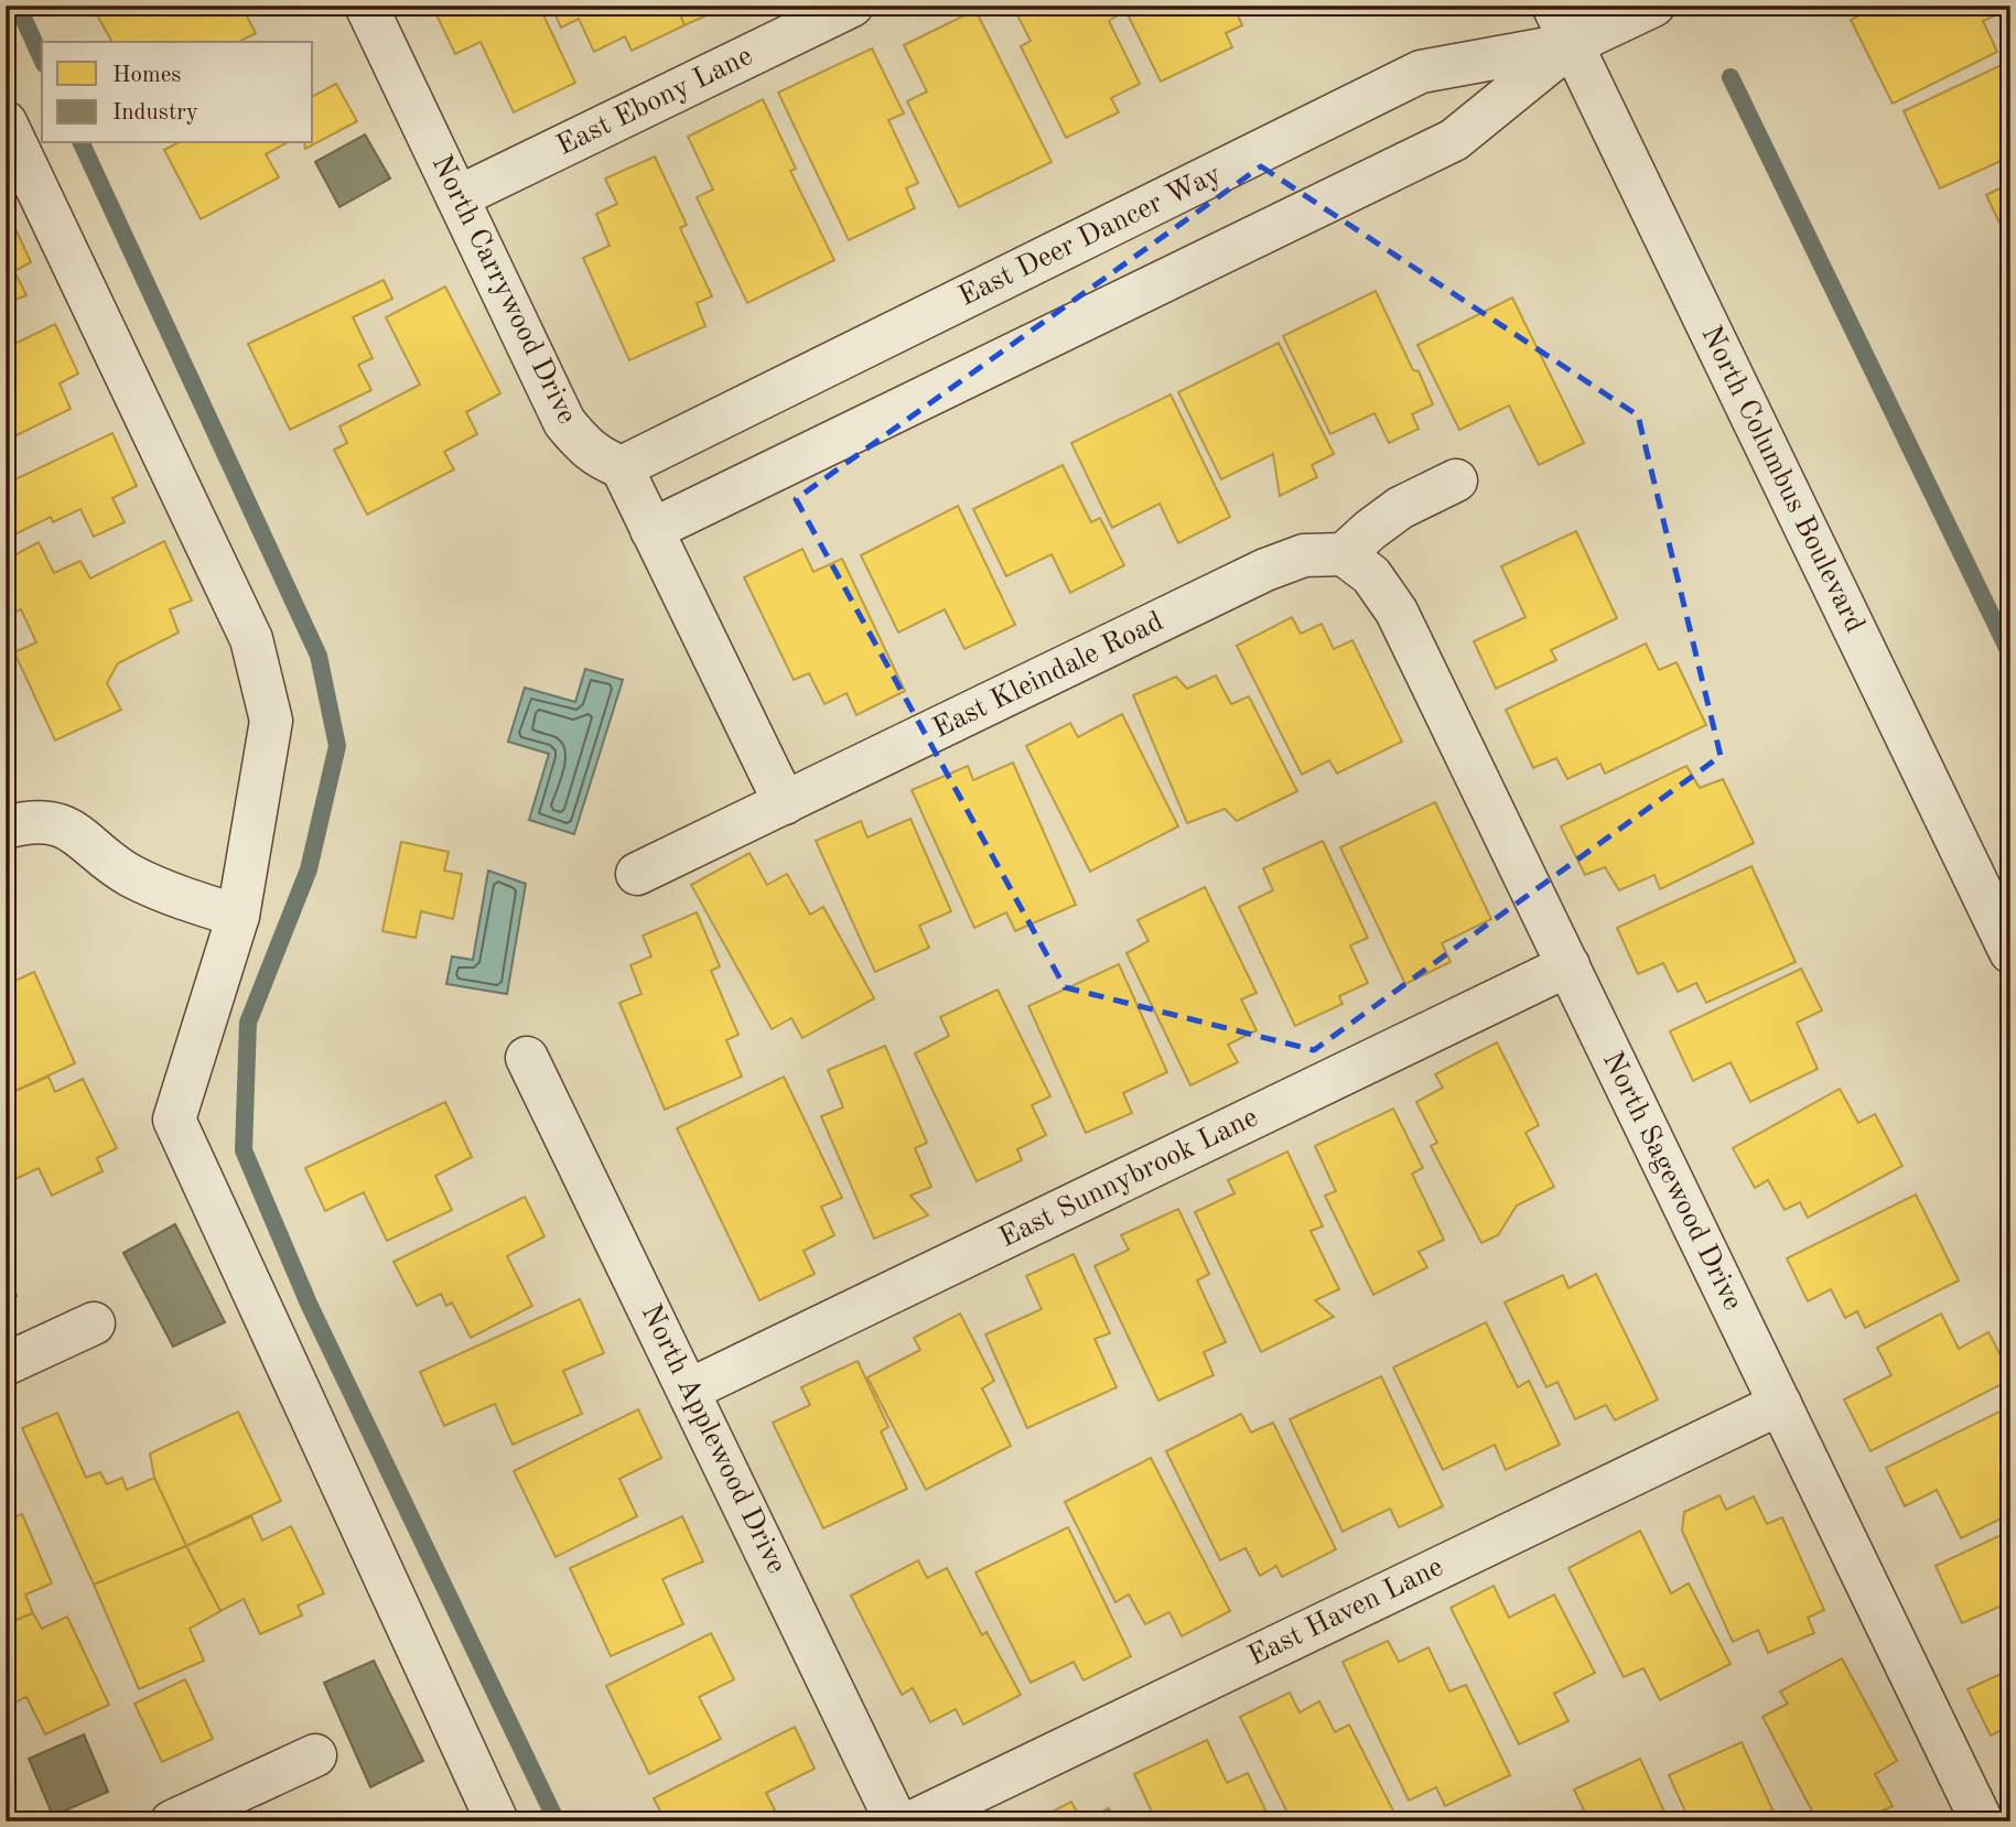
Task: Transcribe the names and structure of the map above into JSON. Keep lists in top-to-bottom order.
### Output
{
  "streets": {
    "street": [
      "East Ebony Lane",
      "East Deer Dancer Way",
      "North Carrywood Drive",
      "North Columbus Boulevard",
      "East Kleindale Road",
      "East Sunnybrook Lane",
      "North Sagewood Drive",
      "North Applewood Drive",
      "East Haven Lane"
    ]
  },
  "crossings": [
    ["East Ebony Lane", "North Carrywood Drive"],
    ["East Deer Dancer Way", "North Carrywood Drive"],
    ["East Deer Dancer Way", "North Columbus Boulevard"],
    ["East Kleindale Road", "North Sagewood Drive"],
    ["East Sunnybrook Lane", "North Sagewood Drive"],
    ["East Sunnybrook Lane", "North Applewood Drive"],
    ["North Sagewood Drive", "East Haven Lane"]
  ],
  "legend": ["Homes", "Industry"]
}
